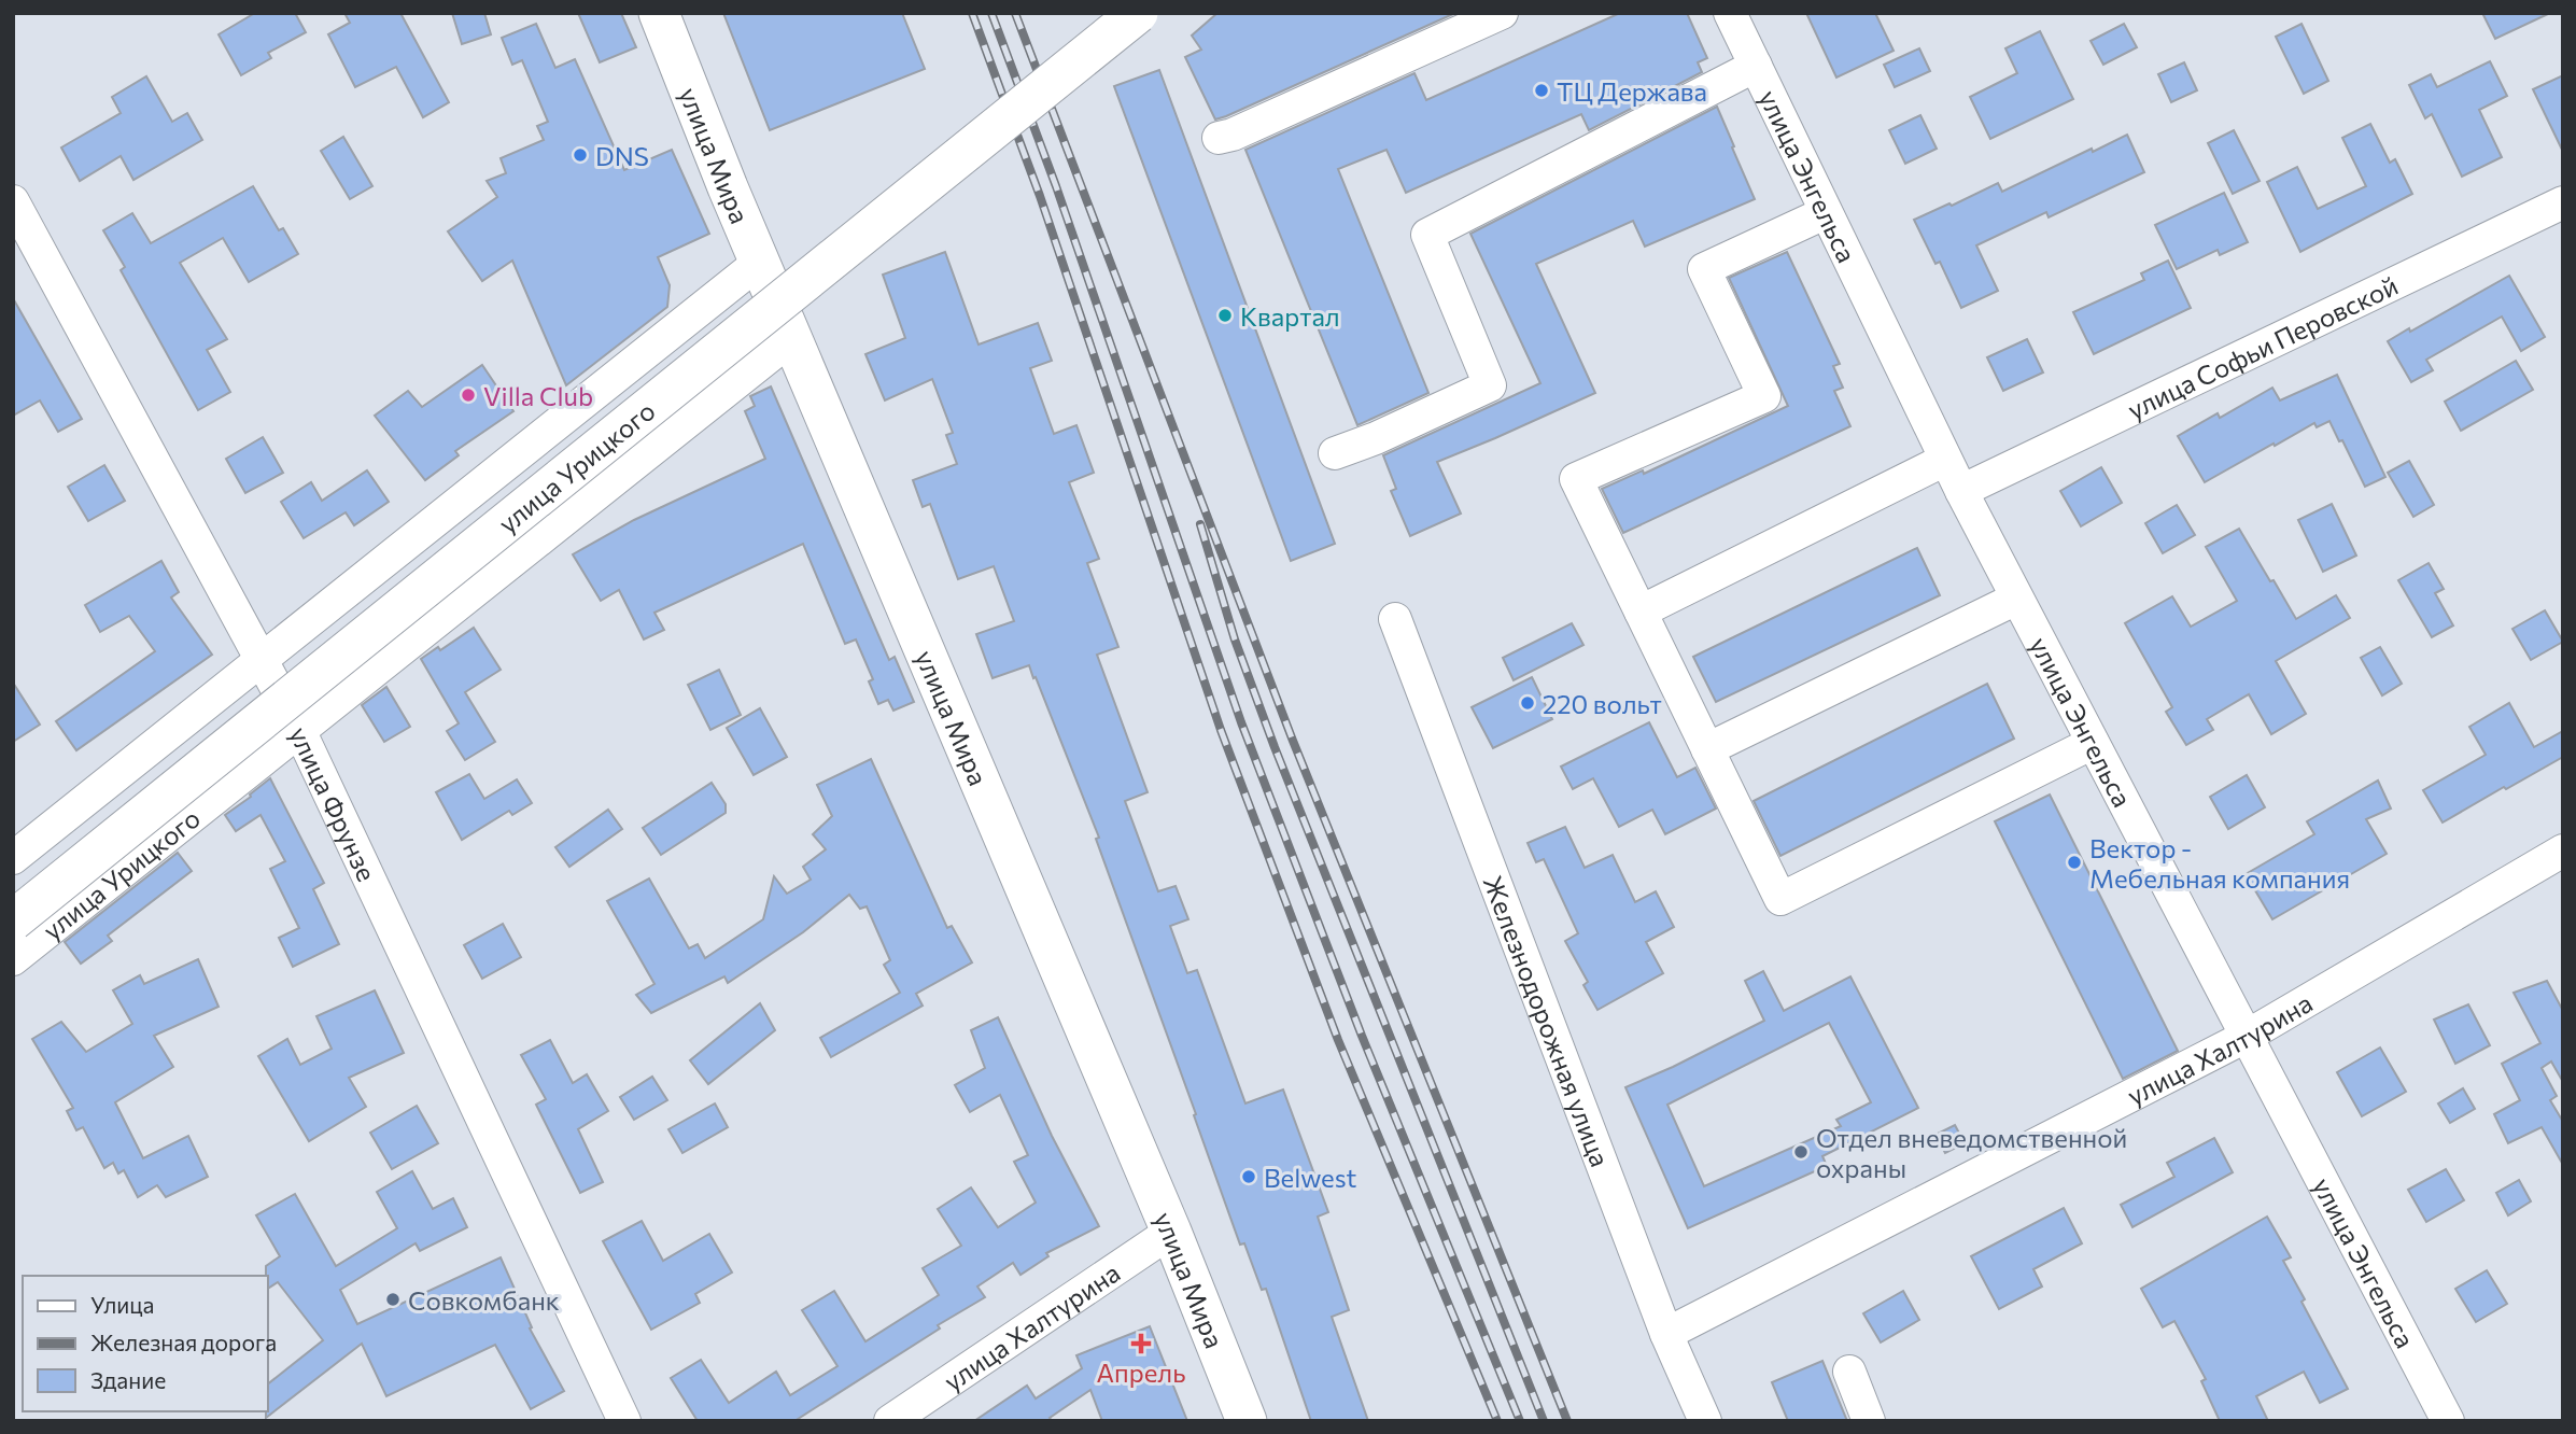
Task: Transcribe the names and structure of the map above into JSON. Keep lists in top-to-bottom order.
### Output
{
  "streets": {
    "main road": ["улица Мира", "улица Урицкого"],
    "street": [
      "улица Энгельса",
      "улица Софьи Перовской",
      "улица Фрунзе",
      "Железнодорожная улица",
      "улица Халтурина"
    ]
  },
  "crossings": [
    ["улица Мира", "улица Урицкого"],
    ["улица Мира", "улица Халтурина"],
    ["улица Энгельса", "улица Софьи Перовской"],
    ["улица Энгельса", "улица Халтурина"],
    ["улица Урицкого", "улица Фрунзе"],
    ["Железнодорожная улица", "улица Халтурина"]
  ],
  "places": {
    "other": [
      "ТЦ Держава",
      "DNS",
      "Квартал",
      "Villa Club",
      "220 вольт",
      "Вектор - Мебельная компания",
      "Отдел вневедомственной охраны",
      "Belwest",
      "Совкомбанк"
    ],
    "health": ["Апрель"]
  },
  "legend": ["Улица", "Железная дорога", "Здание"]
}
